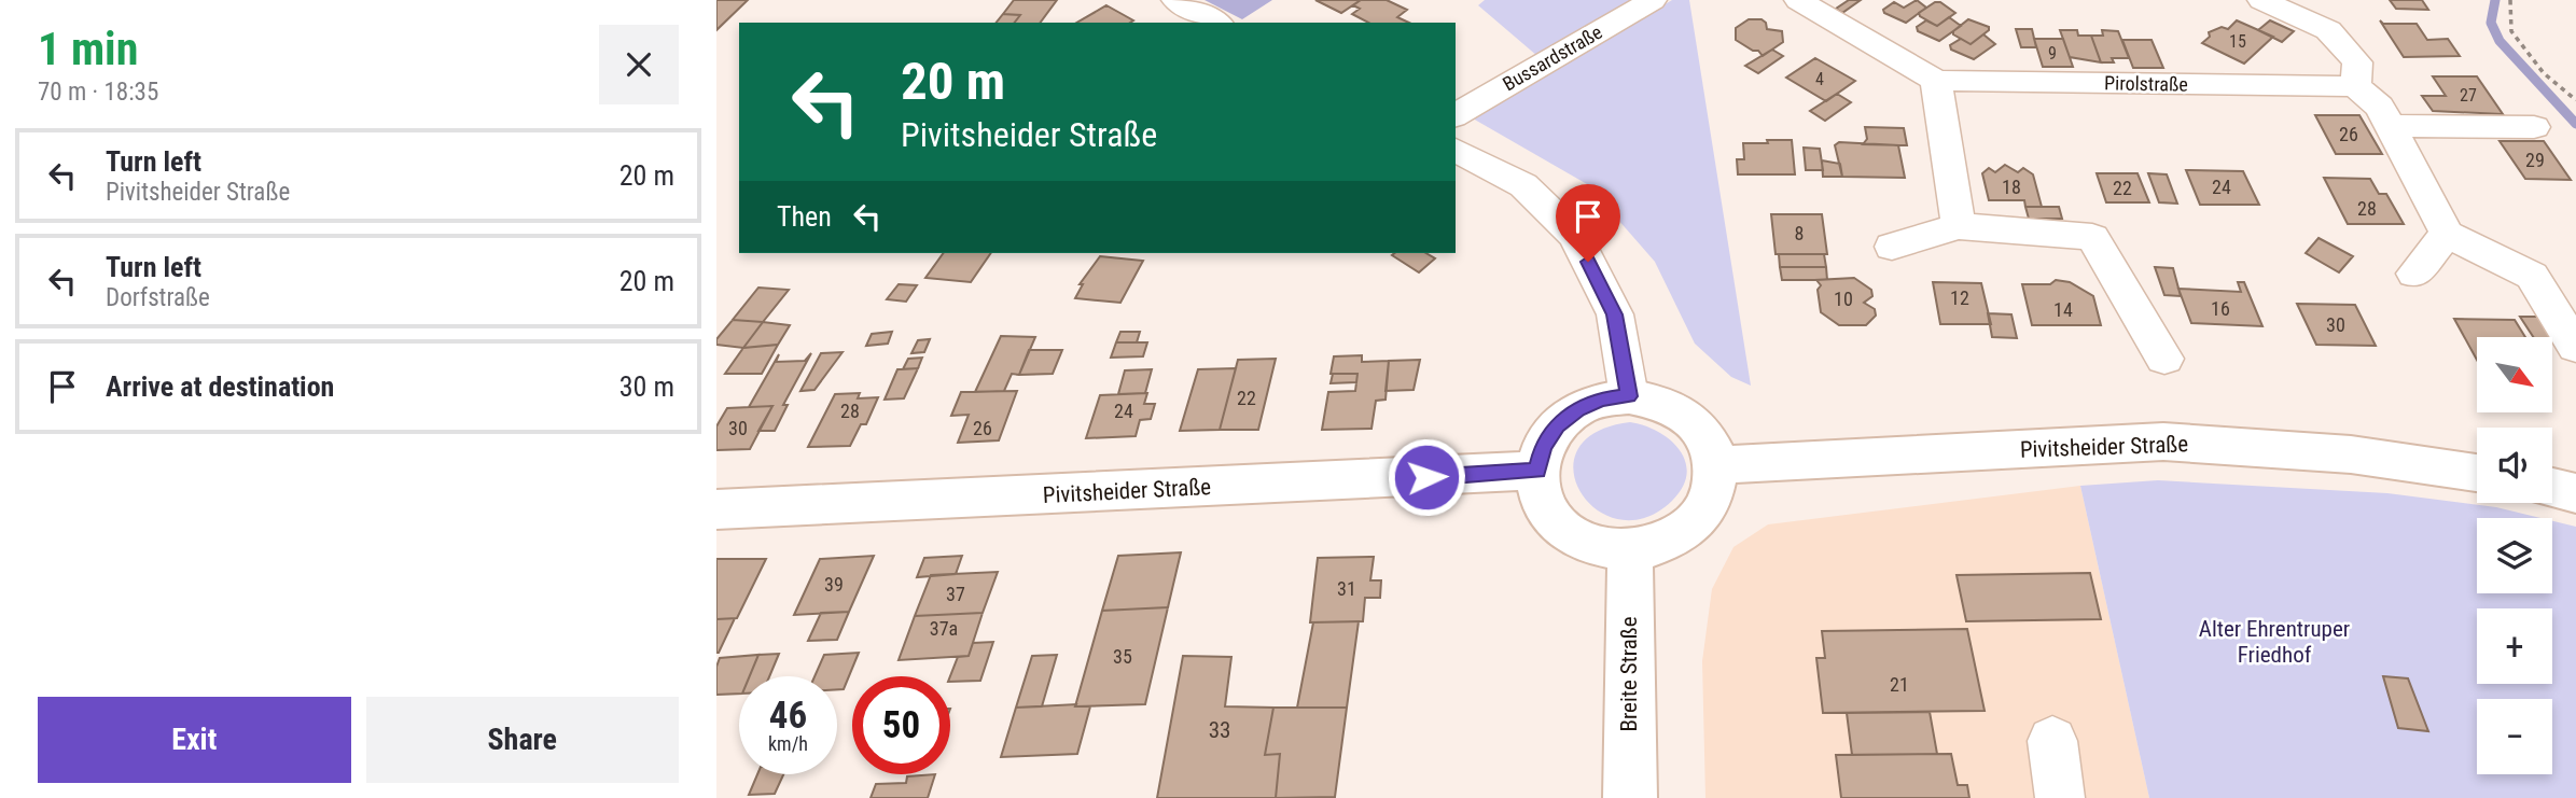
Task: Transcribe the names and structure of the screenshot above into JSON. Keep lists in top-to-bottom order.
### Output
{
  "streets": {
    "main road": ["Pivitsheider Straße", "Breite Straße"],
    "street": ["Bussardstraße", "Pirolstraße"]
  },
  "crossings": [
    ["Pivitsheider Straße", "Breite Straße"]
  ],
  "parks": ["Alter Ehrentruper Friedhof"],
  "house_numbers": [
    "15",
    "9",
    "4",
    "27",
    "26",
    "29",
    "18",
    "24",
    "22",
    "28",
    "8",
    "12",
    "10",
    "16",
    "14",
    "30",
    "22",
    "28",
    "24",
    "30",
    "26",
    "39",
    "31",
    "37",
    "37a",
    "35",
    "21",
    "33"
  ],
  "north": "bottom right",
  "page": {
    "heading": ["1 min", "70 m · 18:35"],
    "turn": ["20 m", "Pivitsheider Straße"],
    "list": [
      {
        "name": "Turn left",
        "note": "Pivitsheider Straße",
        "value": "20 m"
      },
      {
        "name": "Turn left",
        "note": "Dorfstraße",
        "value": "20 m"
      },
      {
        "name": "Arrive at destination",
        "value": "30 m"
      }
    ],
    "then": "Then",
    "map_buttons": ["+", "−"],
    "speed": "46 km/h",
    "limit": "50",
    "buttons": ["Exit", "Share"]
  }
}
